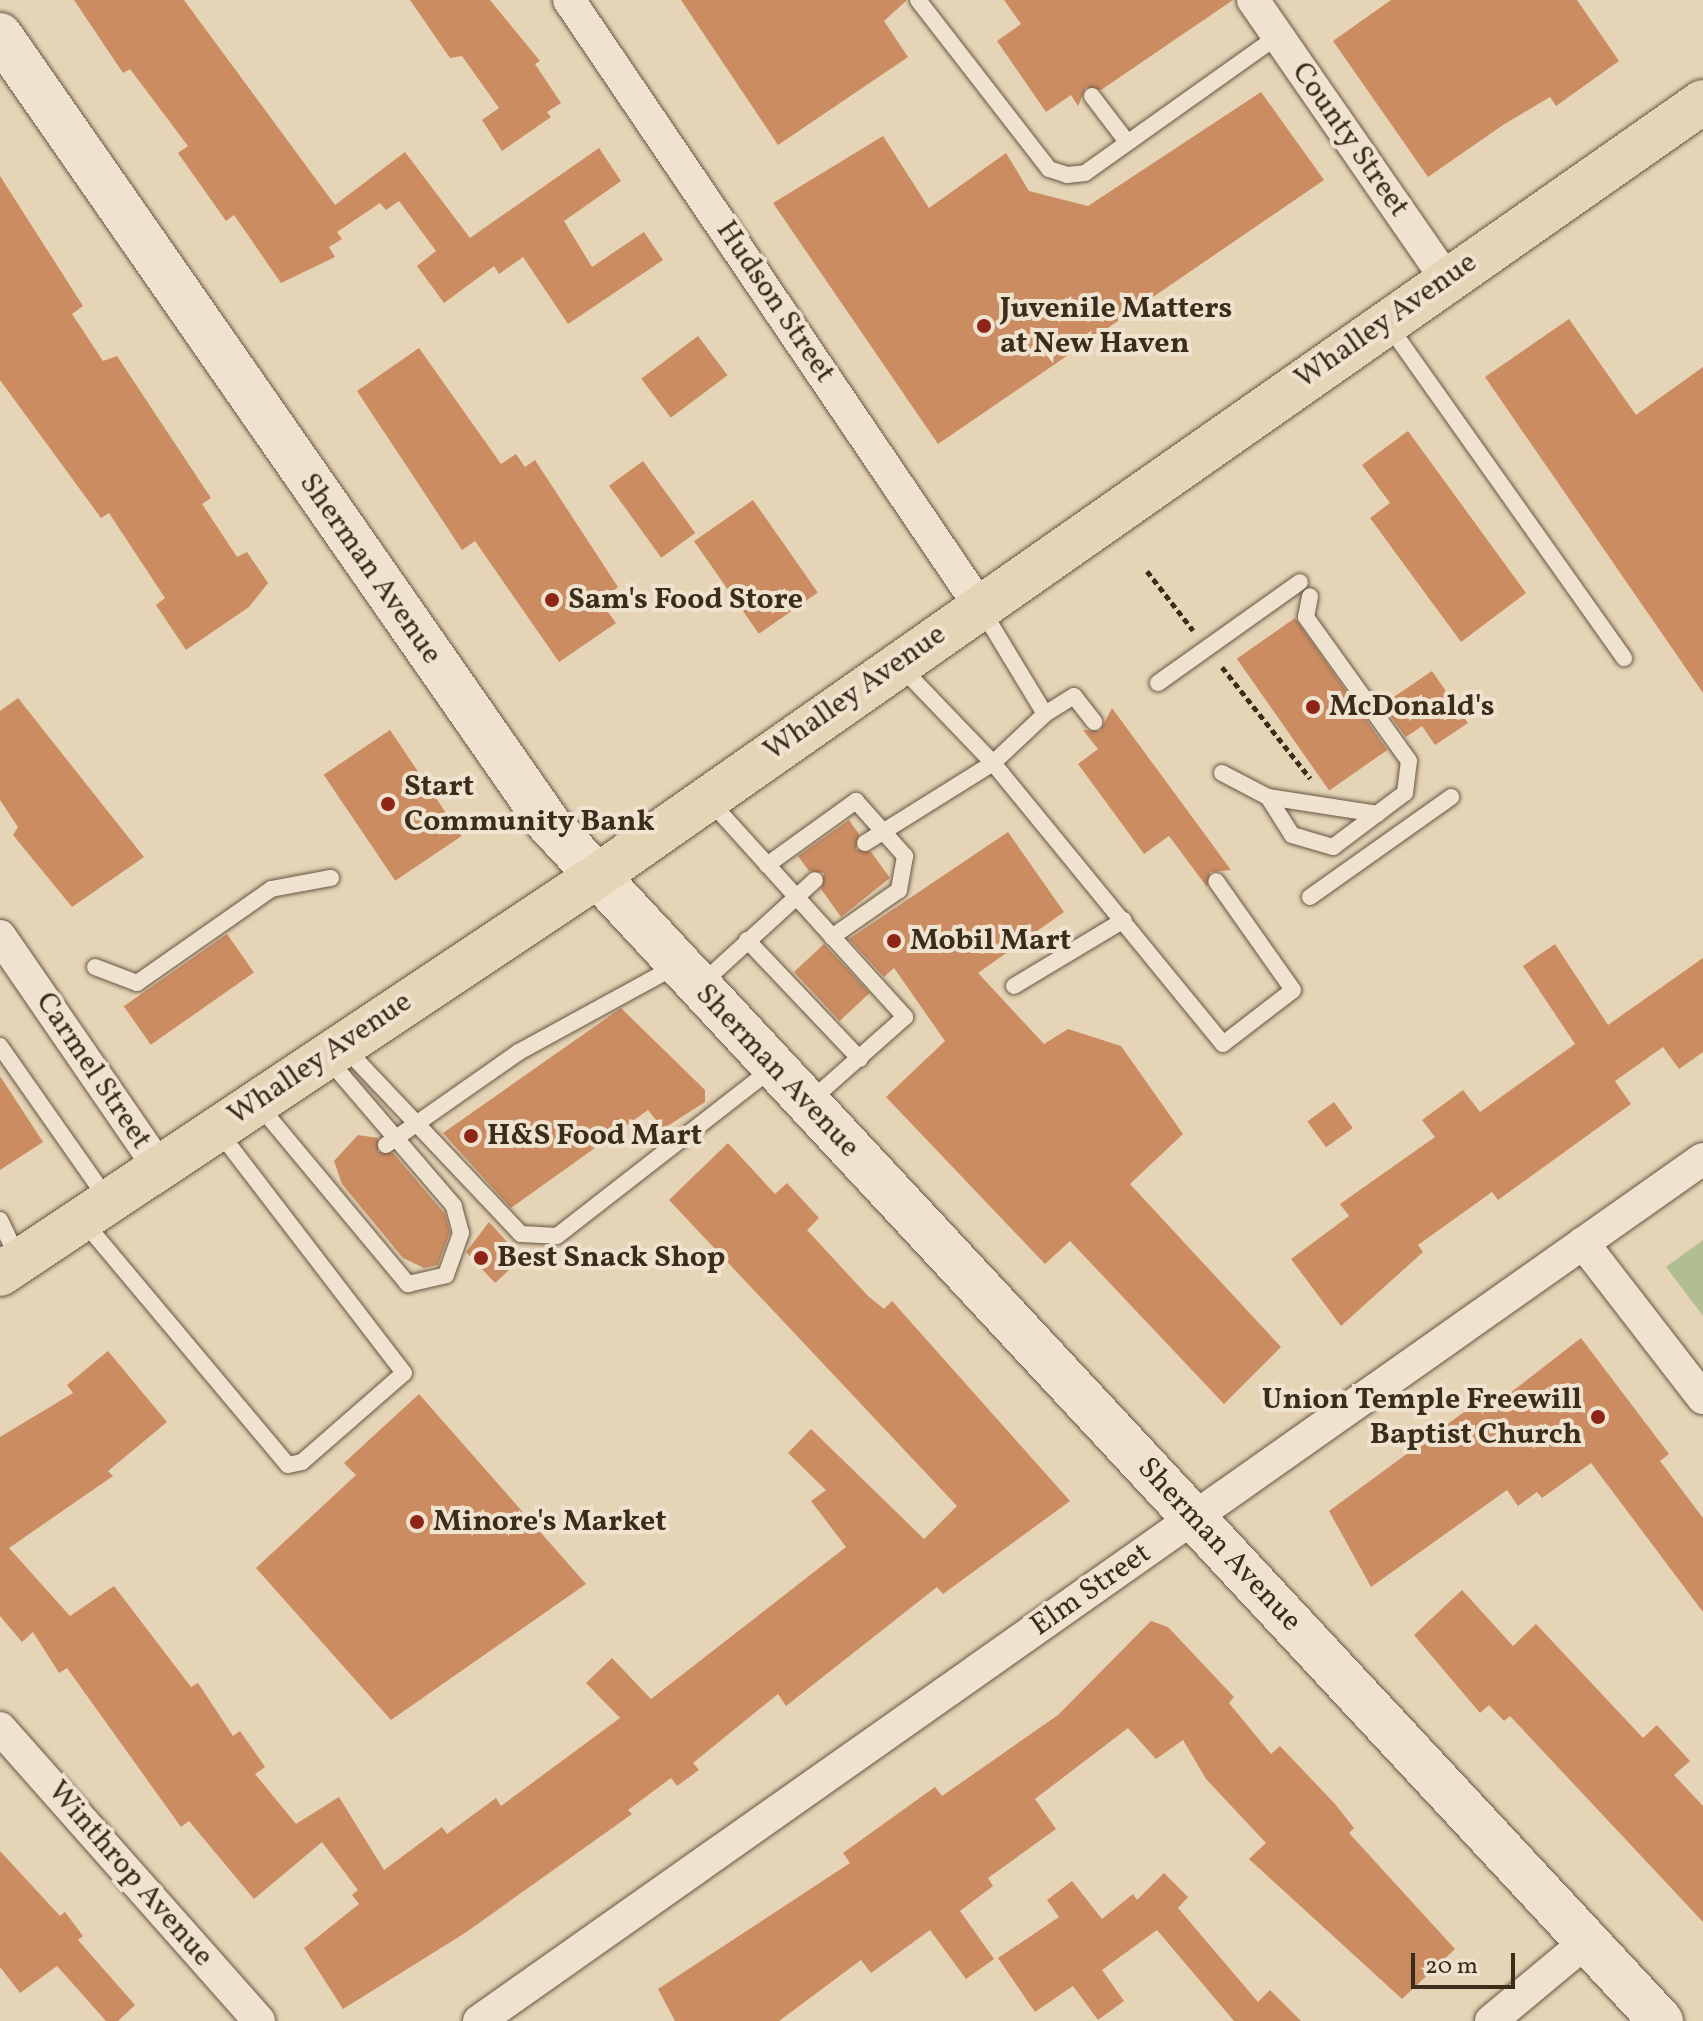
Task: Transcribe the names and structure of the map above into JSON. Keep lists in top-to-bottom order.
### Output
{
  "streets": {
    "main road": ["Whalley Avenue", "Sherman Avenue"],
    "street": [
      "County Street",
      "Hudson Street",
      "Carmel Street",
      "Elm Street",
      "Winthrop Avenue"
    ]
  },
  "crossings": [
    ["County Street", "Whalley Avenue"],
    ["Hudson Street", "Whalley Avenue"],
    ["Whalley Avenue", "Sherman Avenue"],
    ["Whalley Avenue", "Carmel Street"],
    ["Sherman Avenue", "Elm Street"]
  ],
  "places": [
    "Juvenile Matters at New Haven",
    "Sam's Food Store",
    "McDonald's",
    "Start Community Bank",
    "Mobil Mart",
    "H&S Food Mart",
    "Best Snack Shop",
    "Union Temple Freewill Baptist Church",
    "Minore's Market"
  ],
  "scale_bar": "20 m"
}
